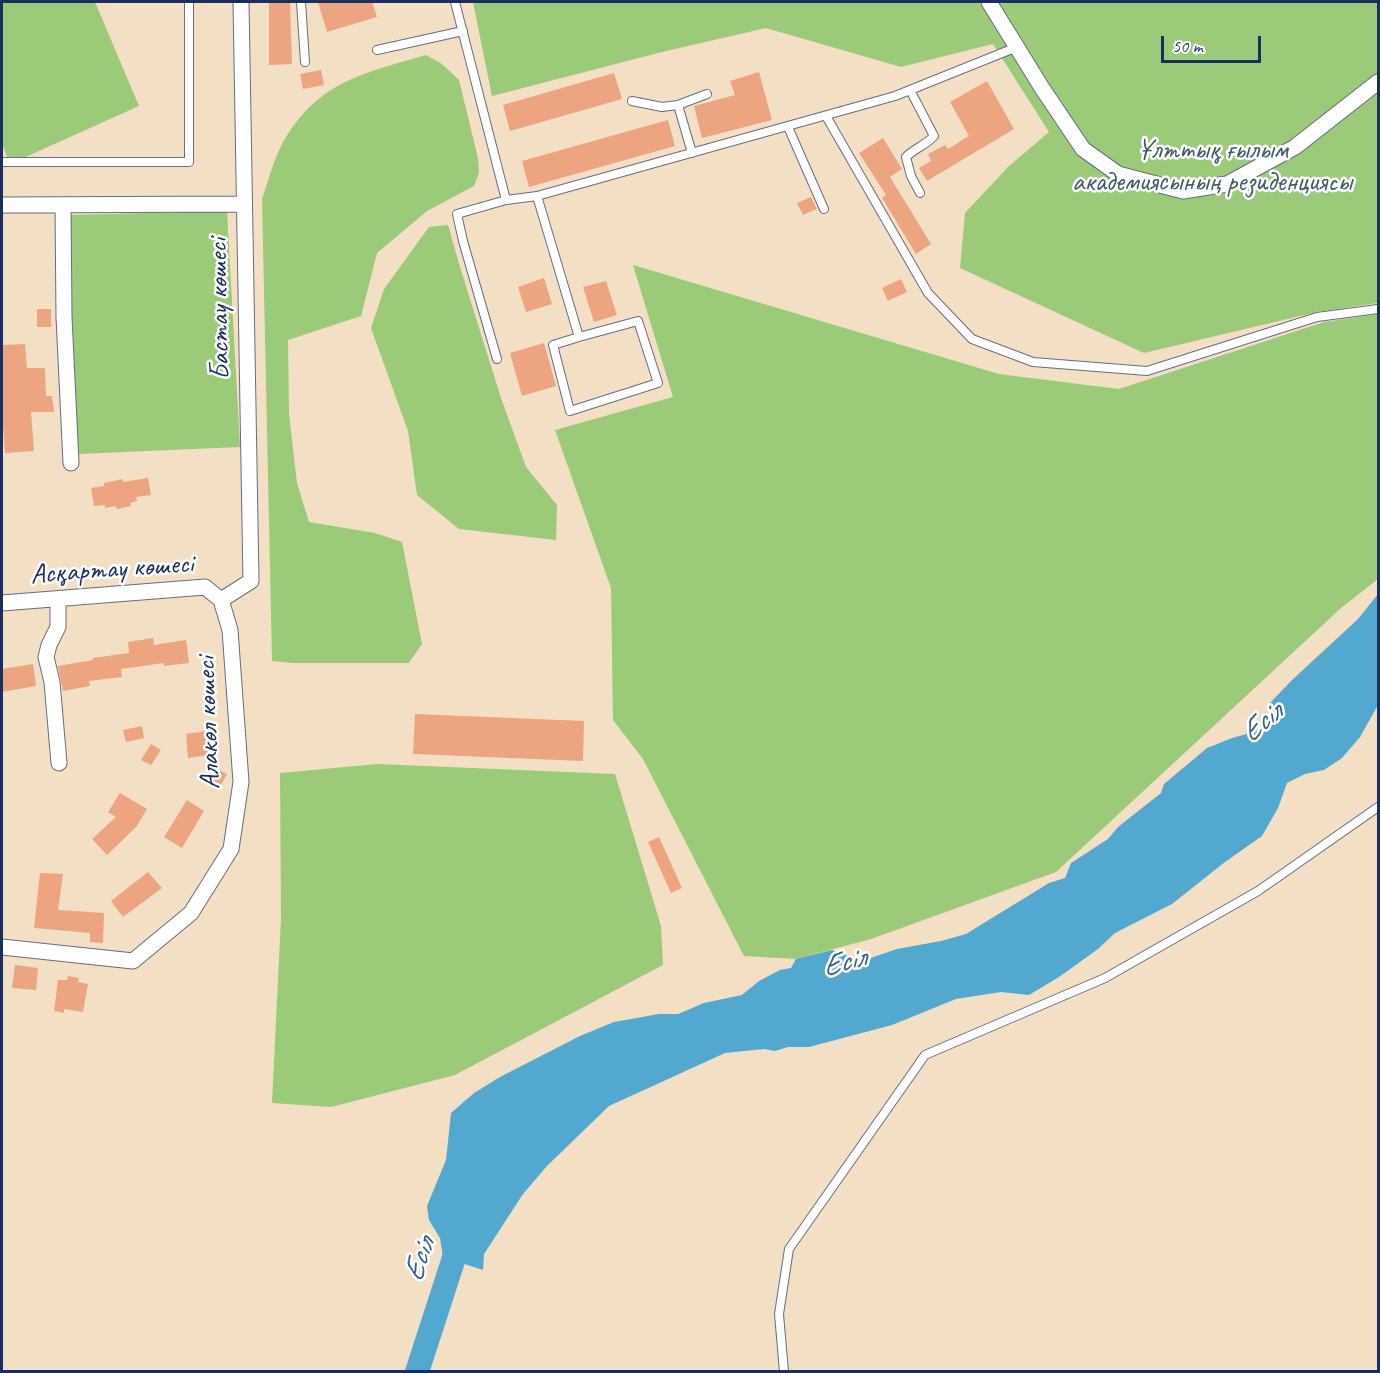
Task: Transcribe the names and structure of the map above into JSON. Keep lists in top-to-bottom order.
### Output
{
  "streets": {
    "street": ["Бастау көшесі", "Асқартау көшесі", "Алакөл көшесі"]
  },
  "crossings": [
    ["Бастау көшесі", "Асқартау көшесі"],
    ["Бастау көшесі", "Алакөл көшесі"],
    ["Асқартау көшесі", "Алакөл көшесі"]
  ],
  "water": ["Есіл"],
  "parks": ["Ұлттық ғылым академиясының резиденциясы"],
  "scale_bar": "50 m"
}
